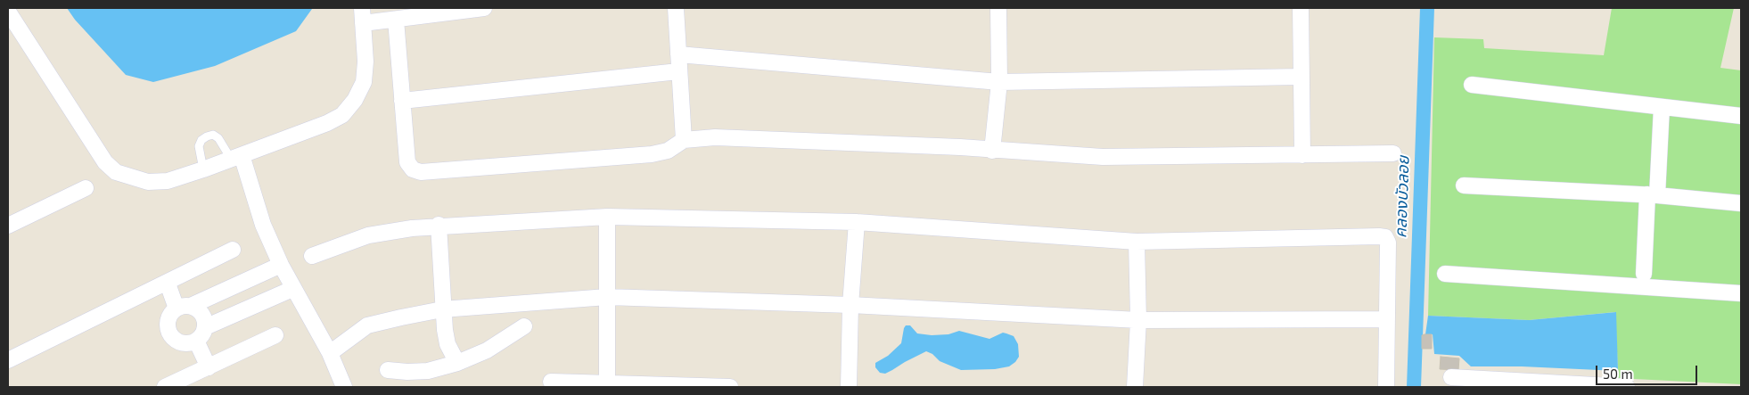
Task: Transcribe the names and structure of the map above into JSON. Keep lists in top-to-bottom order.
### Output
{
  "water": ["คลองบัวลอย"],
  "scale_bar": "50 m"
}
